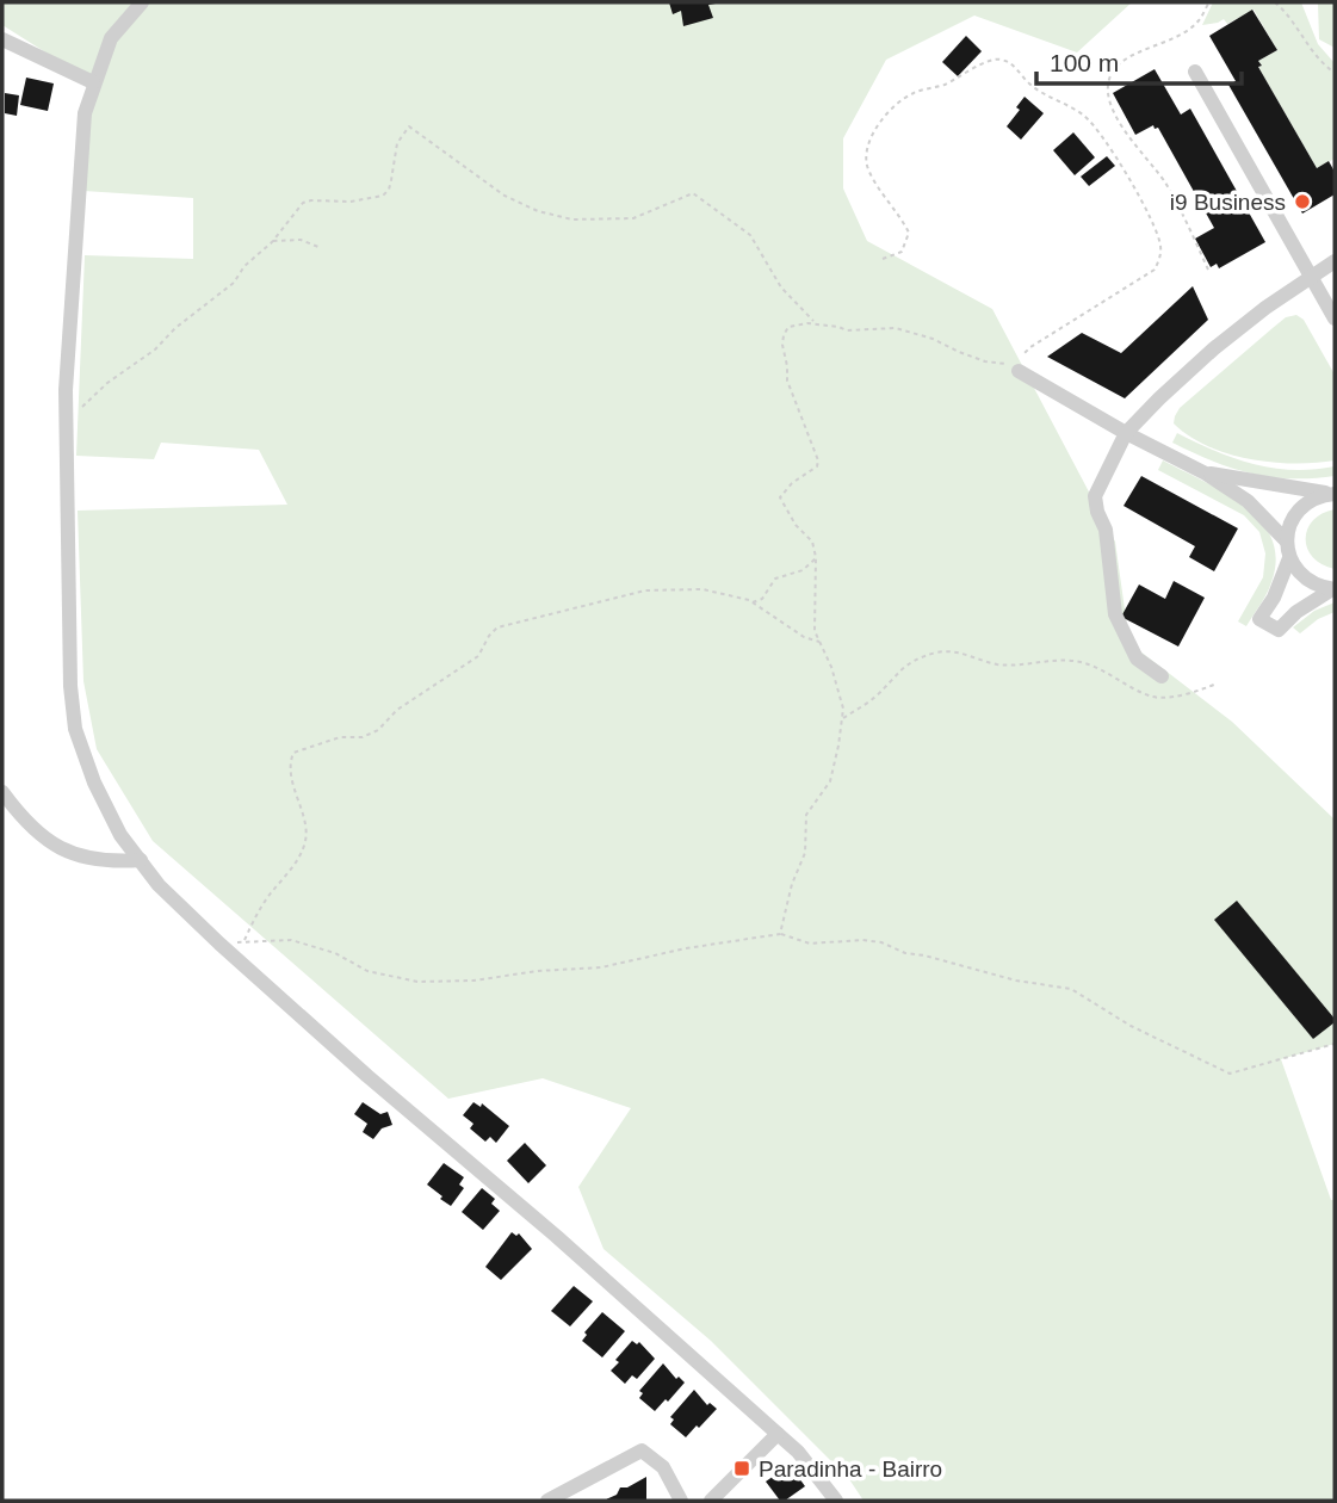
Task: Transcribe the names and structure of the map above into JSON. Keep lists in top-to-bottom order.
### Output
{
  "places": {
    "other": ["i9 Business"],
    "transit": ["Paradinha - Bairro"]
  },
  "scale_bar": "100 m"
}
